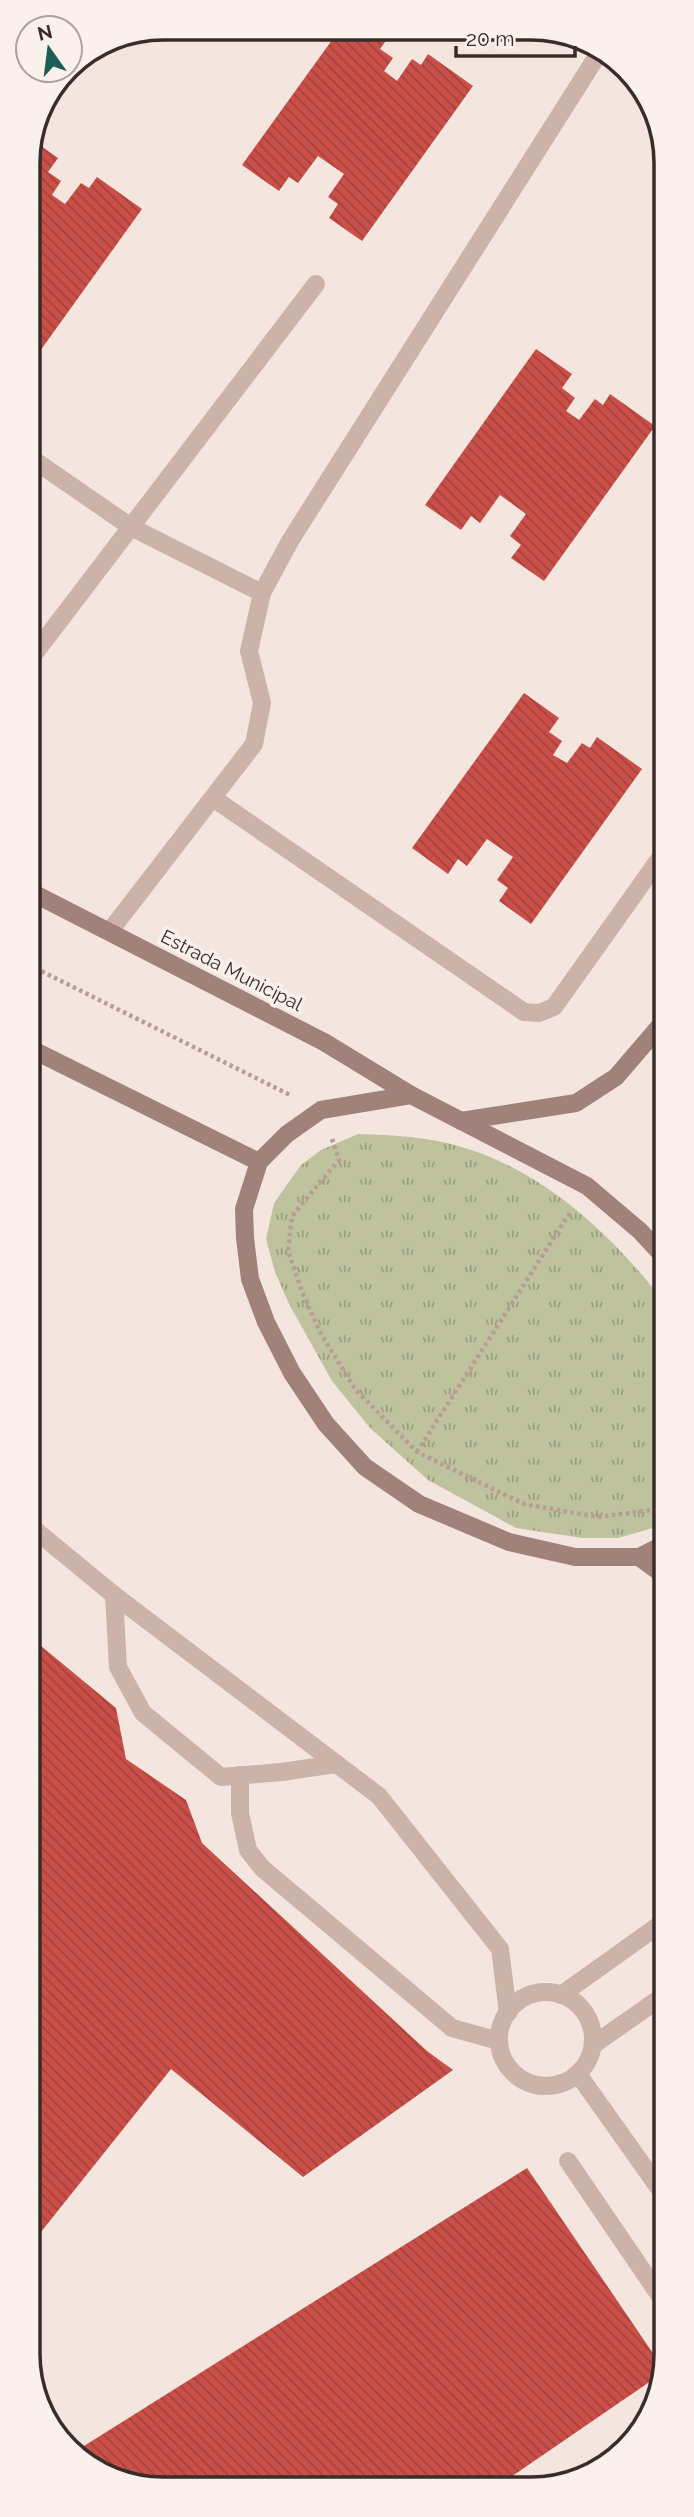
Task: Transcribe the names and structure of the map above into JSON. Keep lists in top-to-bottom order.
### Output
{
  "streets": {
    "main road": ["Estrada Municipal"]
  },
  "scale_bar": "20 m",
  "north": "top"
}
